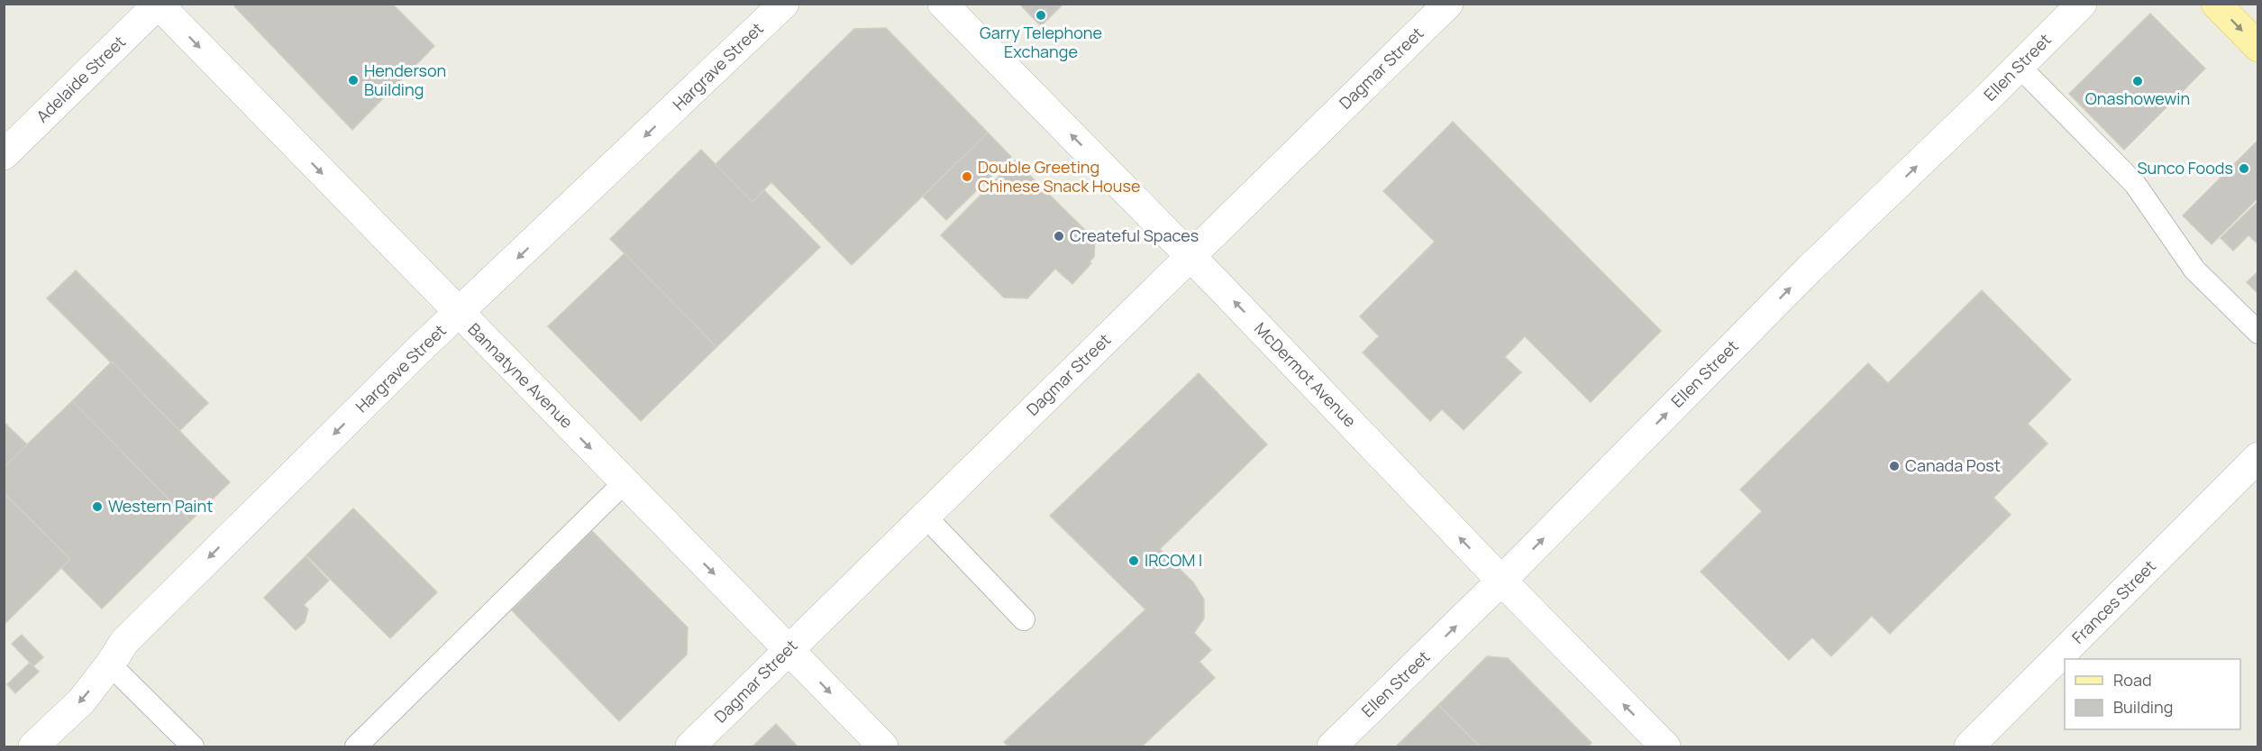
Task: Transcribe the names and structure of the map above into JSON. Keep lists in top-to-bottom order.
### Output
{
  "streets": {
    "street": [
      "Hargrave Street",
      "Ellen Street",
      "Dagmar Street",
      "Adelaide Street",
      "McDermot Avenue",
      "Bannatyne Avenue",
      "Frances Street"
    ]
  },
  "crossings": [
    ["Hargrave Street", "Bannatyne Avenue"],
    ["Ellen Street", "McDermot Avenue"],
    ["Dagmar Street", "McDermot Avenue"],
    ["Dagmar Street", "Bannatyne Avenue"],
    ["Adelaide Street", "Bannatyne Avenue"]
  ],
  "one_way": [
    "Hargrave Street",
    "Ellen Street",
    "McDermot Avenue",
    "Bannatyne Avenue"
  ],
  "places": [
    "Garry Telephone Exchange",
    "Henderson Building",
    "Onashowewin",
    "Sunco Foods",
    "Double Greeting Chinese Snack House",
    "Createful Spaces",
    "Canada Post",
    "Western Paint",
    "IRCOM I"
  ],
  "legend": ["Road", "Building"]
}
